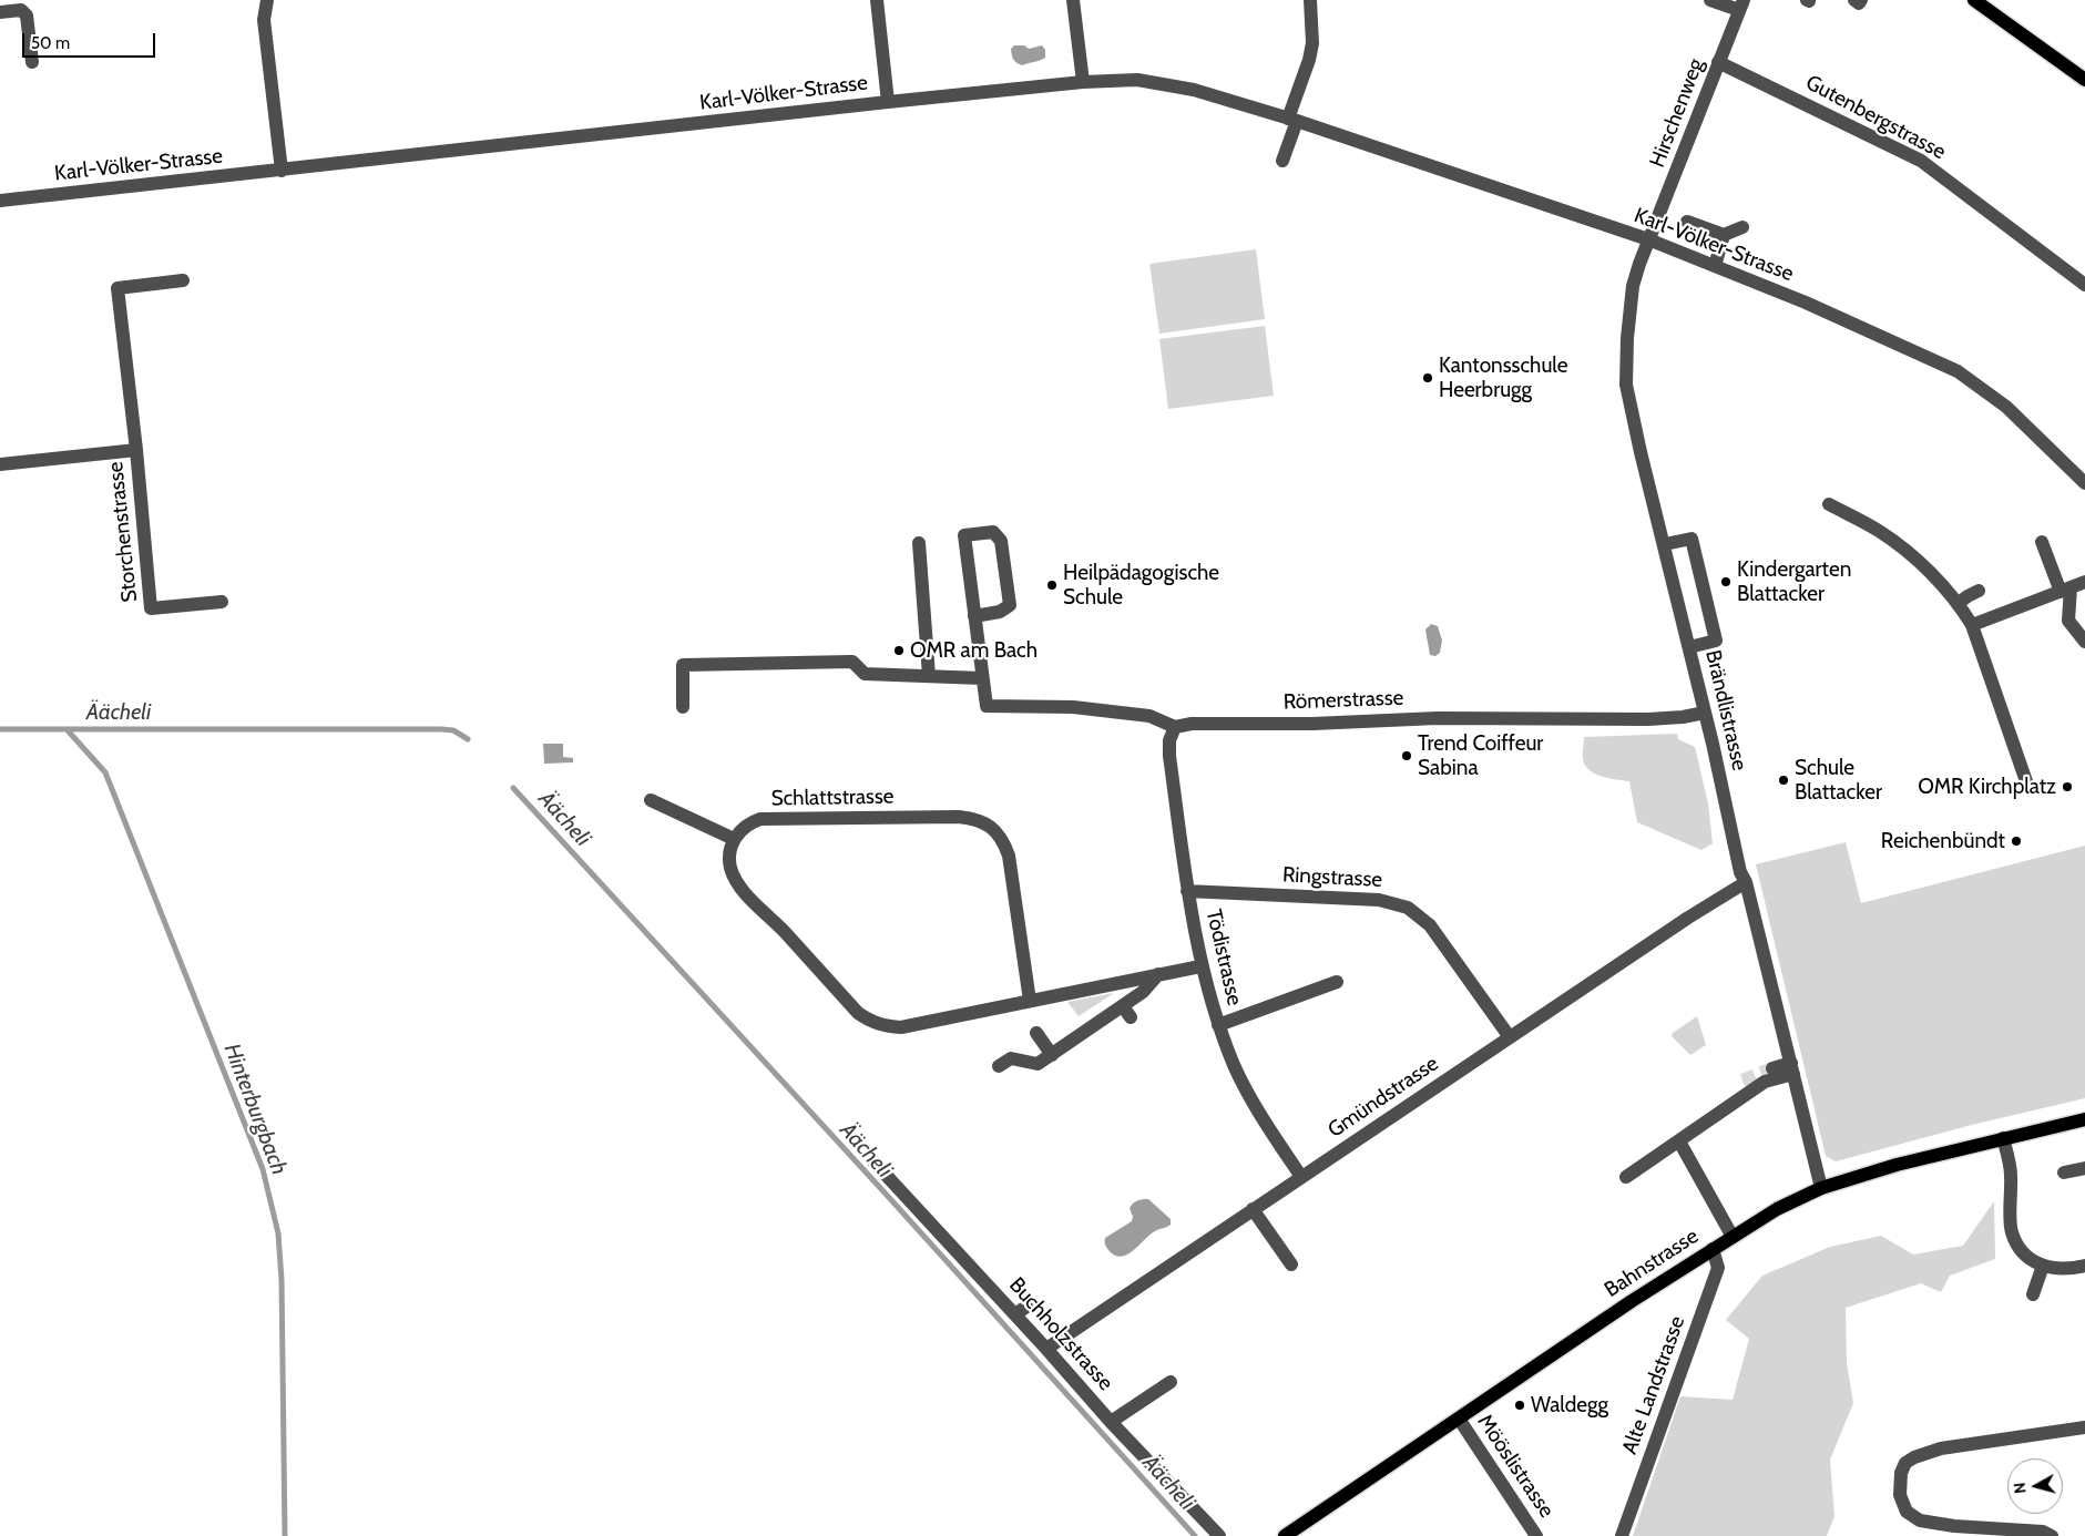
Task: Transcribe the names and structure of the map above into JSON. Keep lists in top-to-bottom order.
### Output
{
  "streets": {
    "main road": ["Bahnstrasse"],
    "street": [
      "Karl-Völker-Strasse",
      "Hirschenweg",
      "Gutenbergstrasse",
      "Storchenstrasse",
      "Römerstrasse",
      "Brändlistrasse",
      "Schlattstrasse",
      "Ringstrasse",
      "Tödistrasse",
      "Gmündstrasse",
      "Buchholzstrasse",
      "Alte Landstrasse",
      "Mööslistrasse"
    ]
  },
  "crossings": [
    ["Karl-Völker-Strasse", "Hirschenweg"],
    ["Karl-Völker-Strasse", "Brändlistrasse"],
    ["Hirschenweg", "Gutenbergstrasse"],
    ["Hirschenweg", "Brändlistrasse"],
    ["Römerstrasse", "Brändlistrasse"],
    ["Römerstrasse", "Tödistrasse"],
    ["Brändlistrasse", "Gmündstrasse"],
    ["Brändlistrasse", "Bahnstrasse"],
    ["Ringstrasse", "Tödistrasse"],
    ["Ringstrasse", "Gmündstrasse"],
    ["Tödistrasse", "Gmündstrasse"],
    ["Gmündstrasse", "Buchholzstrasse"],
    ["Bahnstrasse", "Alte Landstrasse"],
    ["Bahnstrasse", "Mööslistrasse"]
  ],
  "water": ["Äächeli", "Hinterburgbach"],
  "places": [
    "Kantonsschule Heerbrugg",
    "Kindergarten Blattacker",
    "Heilpädagogische Schule",
    "OMR am Bach",
    "Trend Coiffeur Sabina",
    "Schule Blattacker",
    "OMR Kirchplatz",
    "Reichenbündt",
    "Waldegg"
  ],
  "scale_bar": "50 m",
  "north": "left"
}
